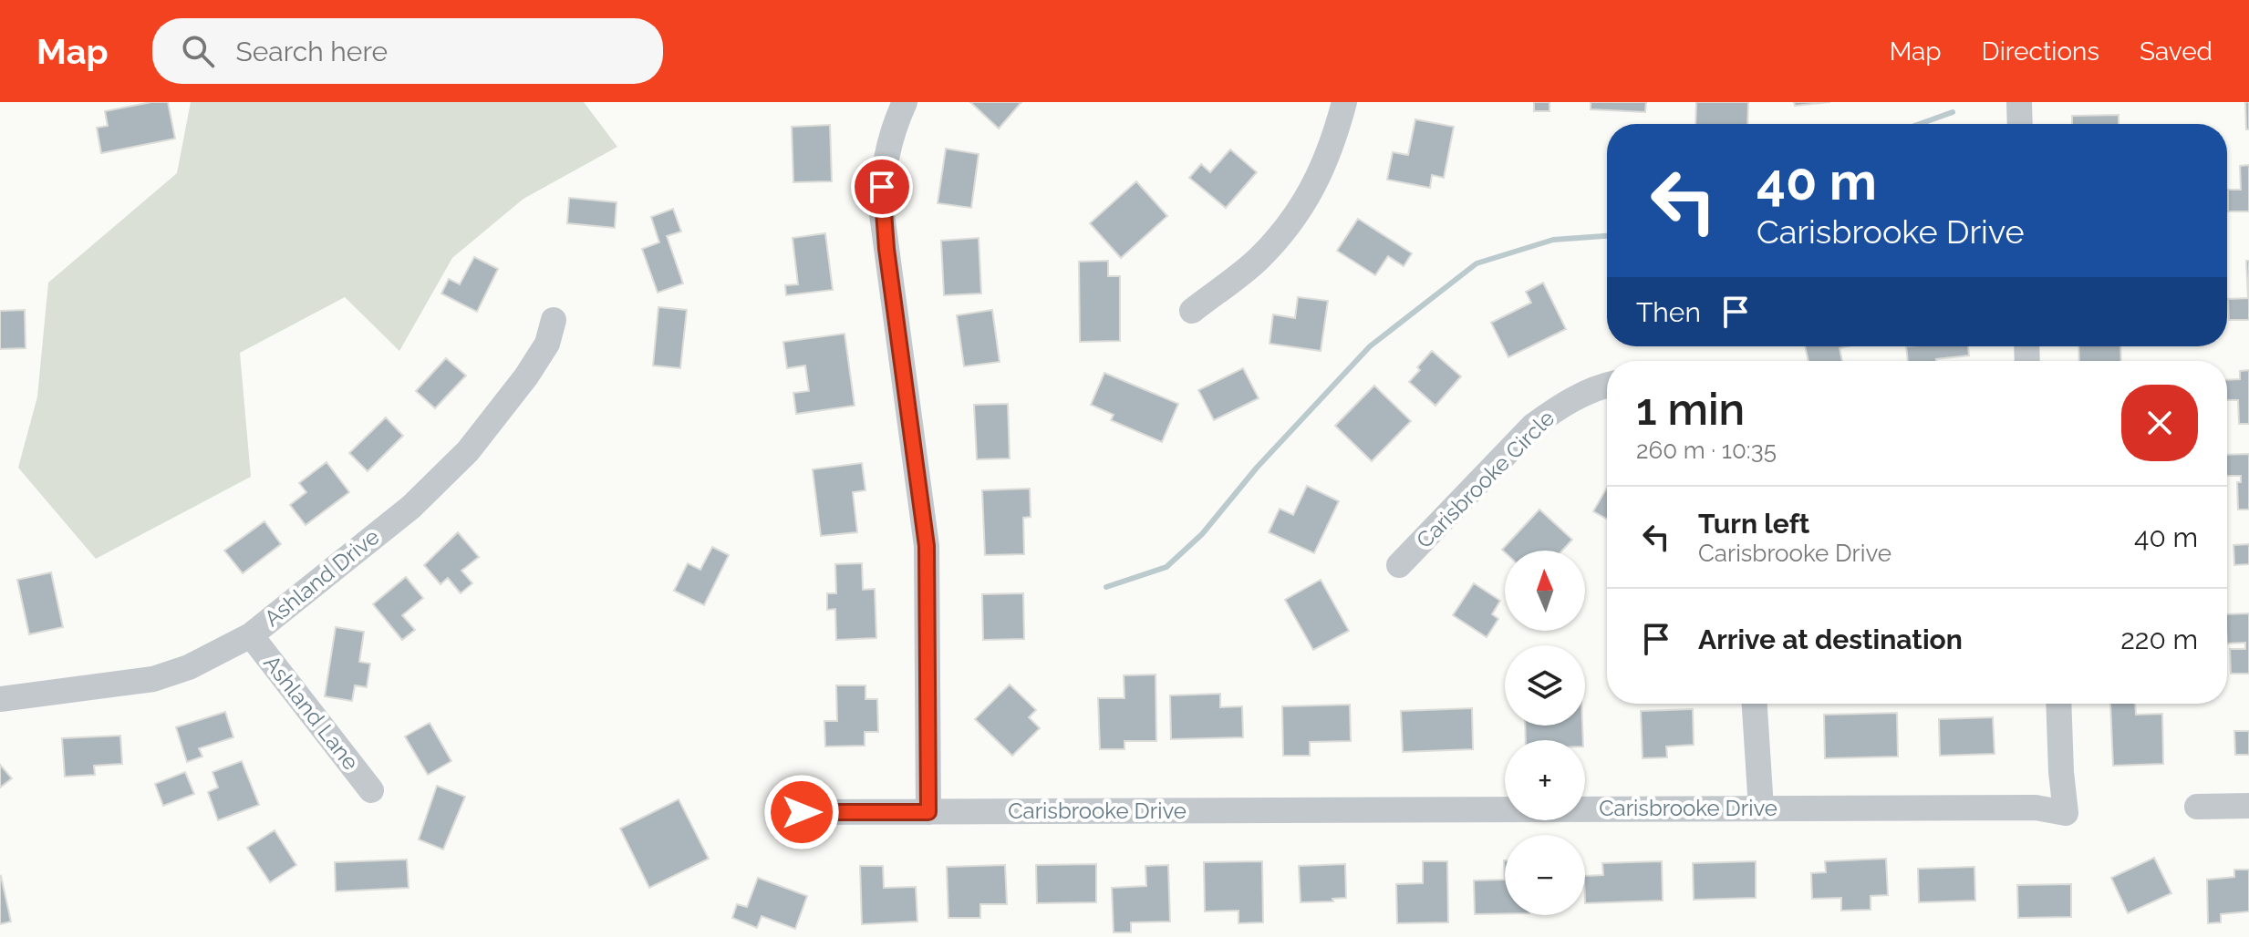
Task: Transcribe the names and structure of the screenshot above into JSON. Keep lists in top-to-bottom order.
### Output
{
  "streets": {
    "street": [
      "Carisbrooke Circle",
      "Ashland Drive",
      "Ashland Lane",
      "Carisbrooke Drive"
    ]
  },
  "crossings": [
    ["Ashland Drive", "Ashland Lane"]
  ],
  "north": "top",
  "page": {
    "header": "Map",
    "search": "Search here",
    "nav": ["Map", "Directions", "Saved"],
    "turn": ["40 m", "Carisbrooke Drive"],
    "then": "Then",
    "heading": ["1 min", "260 m · 10:35"],
    "list": [
      {
        "name": "Turn left",
        "note": "Carisbrooke Drive",
        "value": "40 m"
      },
      {
        "name": "Arrive at destination",
        "value": "220 m"
      }
    ],
    "map_buttons": ["+", "−"]
  }
}
